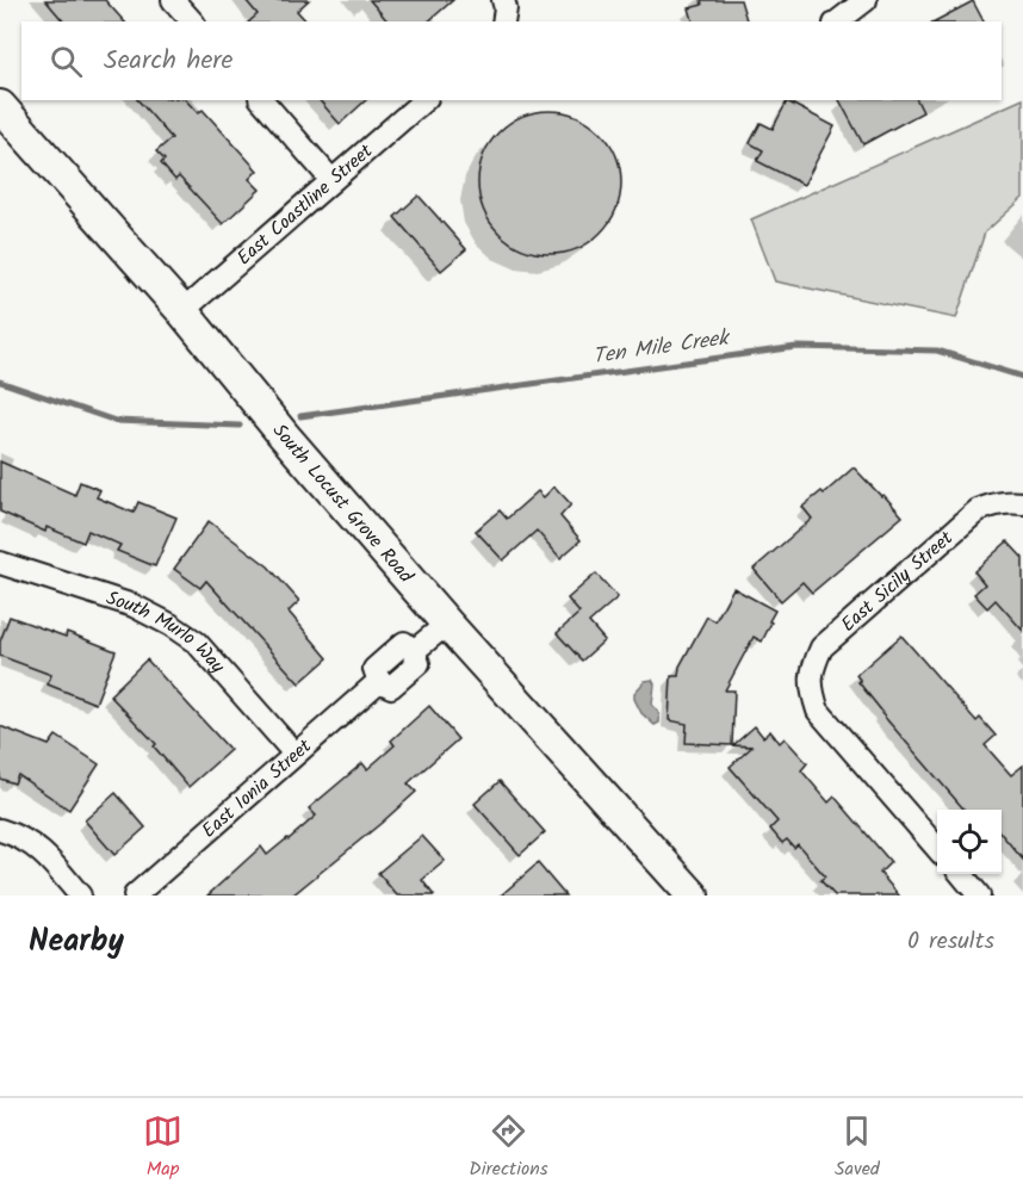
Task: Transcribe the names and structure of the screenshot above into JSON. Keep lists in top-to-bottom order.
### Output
{
  "streets": {
    "main road": ["South Locust Grove Road"],
    "street": [
      "East Coastline Street",
      "East Sicily Street",
      "South Murlo Way",
      "East Ionia Street"
    ]
  },
  "crossings": [
    ["East Coastline Street", "South Locust Grove Road"],
    ["South Locust Grove Road", "East Ionia Street"],
    ["South Murlo Way", "East Ionia Street"]
  ],
  "water": ["Ten Mile Creek"],
  "page": {
    "search": "Search here",
    "heading": ["Nearby", "0 results"],
    "nav": ["Map", "Directions", "Saved"]
  }
}
